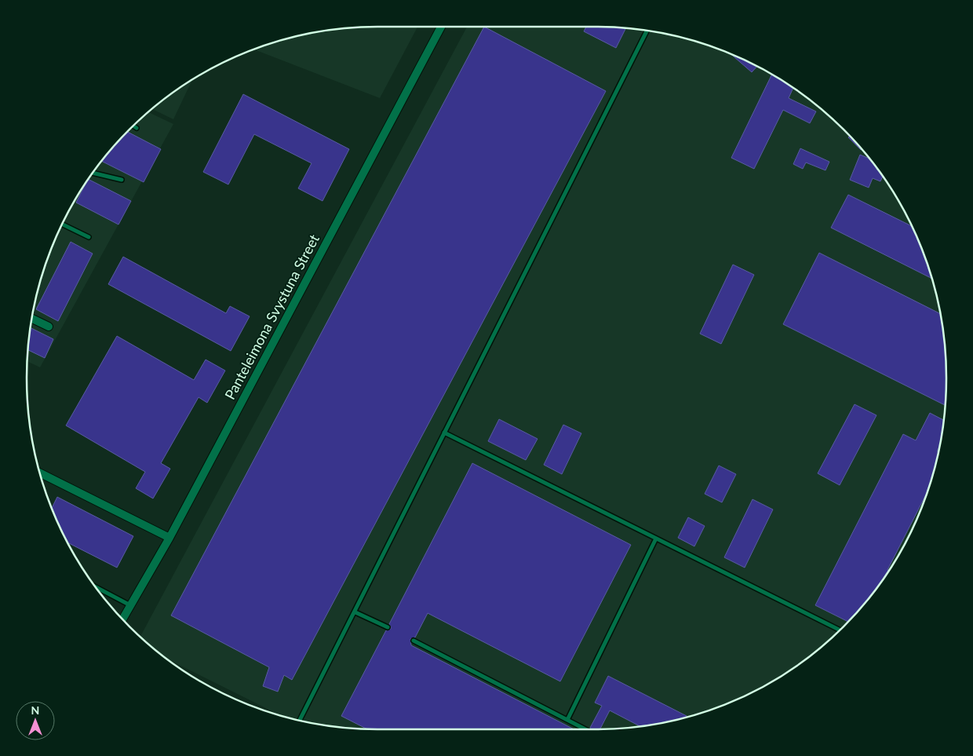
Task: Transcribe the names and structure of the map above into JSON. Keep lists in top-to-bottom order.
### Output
{
  "streets": {
    "street": ["Panteleimona Svystuna Street"]
  },
  "north": "top"
}
